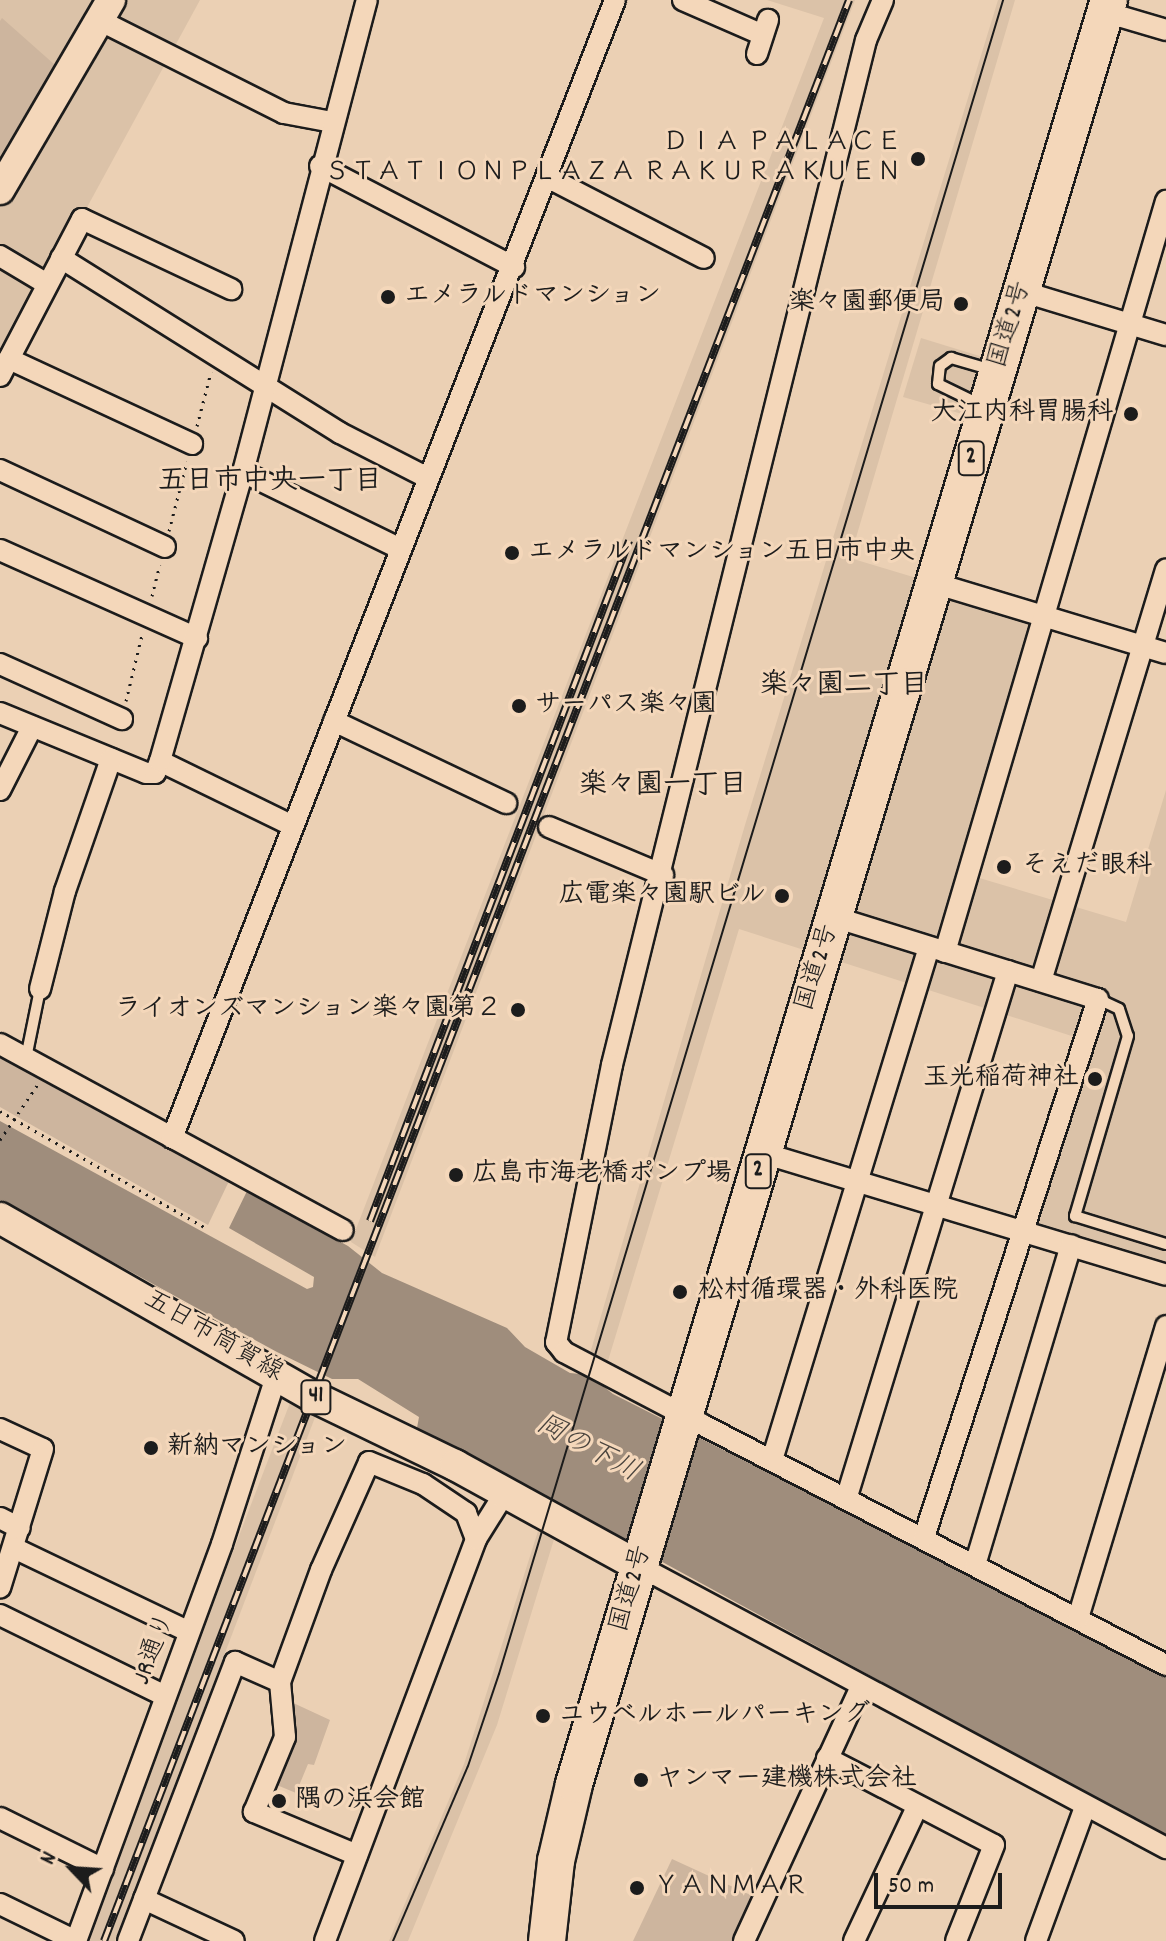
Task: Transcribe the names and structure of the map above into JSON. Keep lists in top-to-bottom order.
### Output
{
  "streets": {
    "highway": ["国道2号", "2"],
    "main road": ["五日市筒賀線", "41"],
    "street": ["JR通り"]
  },
  "crossings": [
    ["国道2号", "五日市筒賀線"],
    ["五日市筒賀線", "JR通り"]
  ],
  "districts": ["五日市中央一丁目", "楽々園二丁目", "楽々園一丁目"],
  "water": ["岡の下川"],
  "places": [
    "ＤＩＡ ＰＡＬＡＣＥ ＳＴＡＴＩＯＮＰＬＡＺＡ ＲＡＫＵＲＡＫＵＥＮ",
    "エメラルドマンション",
    "楽々園郵便局",
    "大江内科胃腸科",
    "エメラルドマンション五日市中央",
    "サーパス楽々園",
    "そえだ眼科",
    "広電楽々園駅ビル",
    "ライオンズマンション楽々園第２",
    "玉光稲荷神社",
    "広島市海老橋ポンプ場",
    "松村循環器・外科医院",
    "新納マンション",
    "ユウベルホールパーキング",
    "ヤンマー建機株式会社",
    "隅の浜会館",
    "ＹＡＮＭＡＲ"
  ],
  "scale_bar": "50 m",
  "north": "top left"
}
